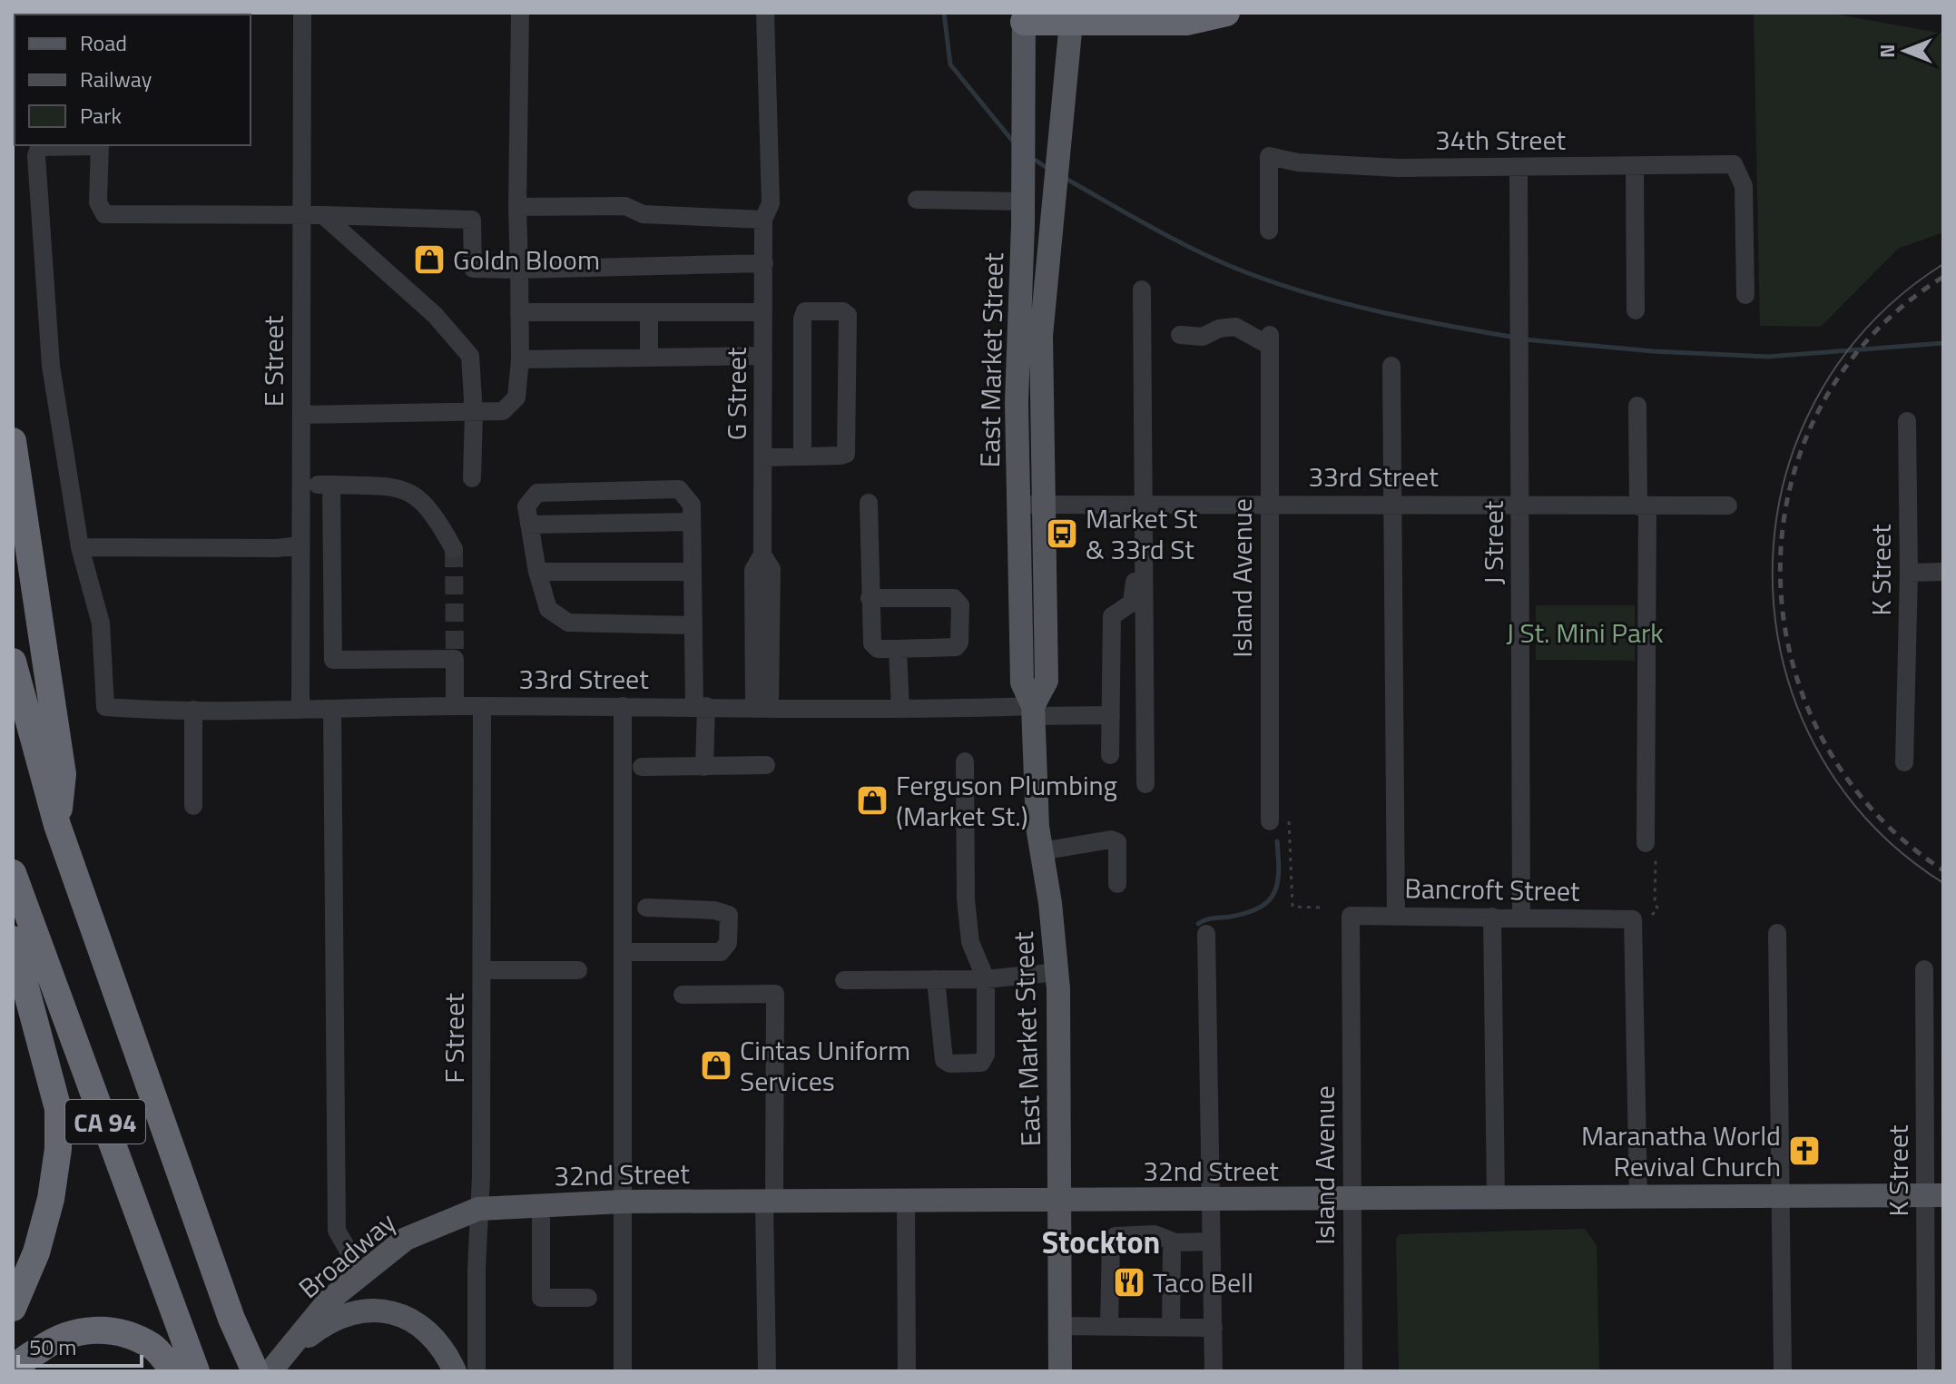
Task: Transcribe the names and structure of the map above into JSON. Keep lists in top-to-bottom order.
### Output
{
  "streets": {
    "highway": ["CA 94"],
    "main road": ["East Market Street", "32nd Street", "Broadway"],
    "street": [
      "34th Street",
      "E Street",
      "G Street",
      "33rd Street",
      "J Street",
      "K Street",
      "Island Avenue",
      "Bancroft Street",
      "F Street"
    ]
  },
  "crossings": [
    ["34th Street", "J Street"],
    ["East Market Street", "33rd Street"],
    ["East Market Street", "32nd Street"],
    ["E Street", "33rd Street"],
    ["G Street", "33rd Street"],
    ["33rd Street", "J Street"],
    ["33rd Street", "Island Avenue"],
    ["33rd Street", "F Street"],
    ["J Street", "Bancroft Street"],
    ["K Street", "32nd Street"],
    ["Island Avenue", "Bancroft Street"],
    ["Island Avenue", "32nd Street"],
    ["Bancroft Street", "32nd Street"],
    ["F Street", "32nd Street"],
    ["F Street", "Broadway"],
    ["32nd Street", "Broadway"]
  ],
  "districts": ["Stockton"],
  "parks": ["J St. Mini Park"],
  "places": {
    "shop": ["Goldn Bloom", "Ferguson Plumbing (Market St.)", "Cintas Uniform Services"],
    "bus stop": ["Market St & 33rd St"],
    "church": ["Maranatha World Revival Church"],
    "restaurant": ["Taco Bell"]
  },
  "legend": ["Road", "Railway", "Park"],
  "scale_bar": "50 m",
  "north": "left"
}
